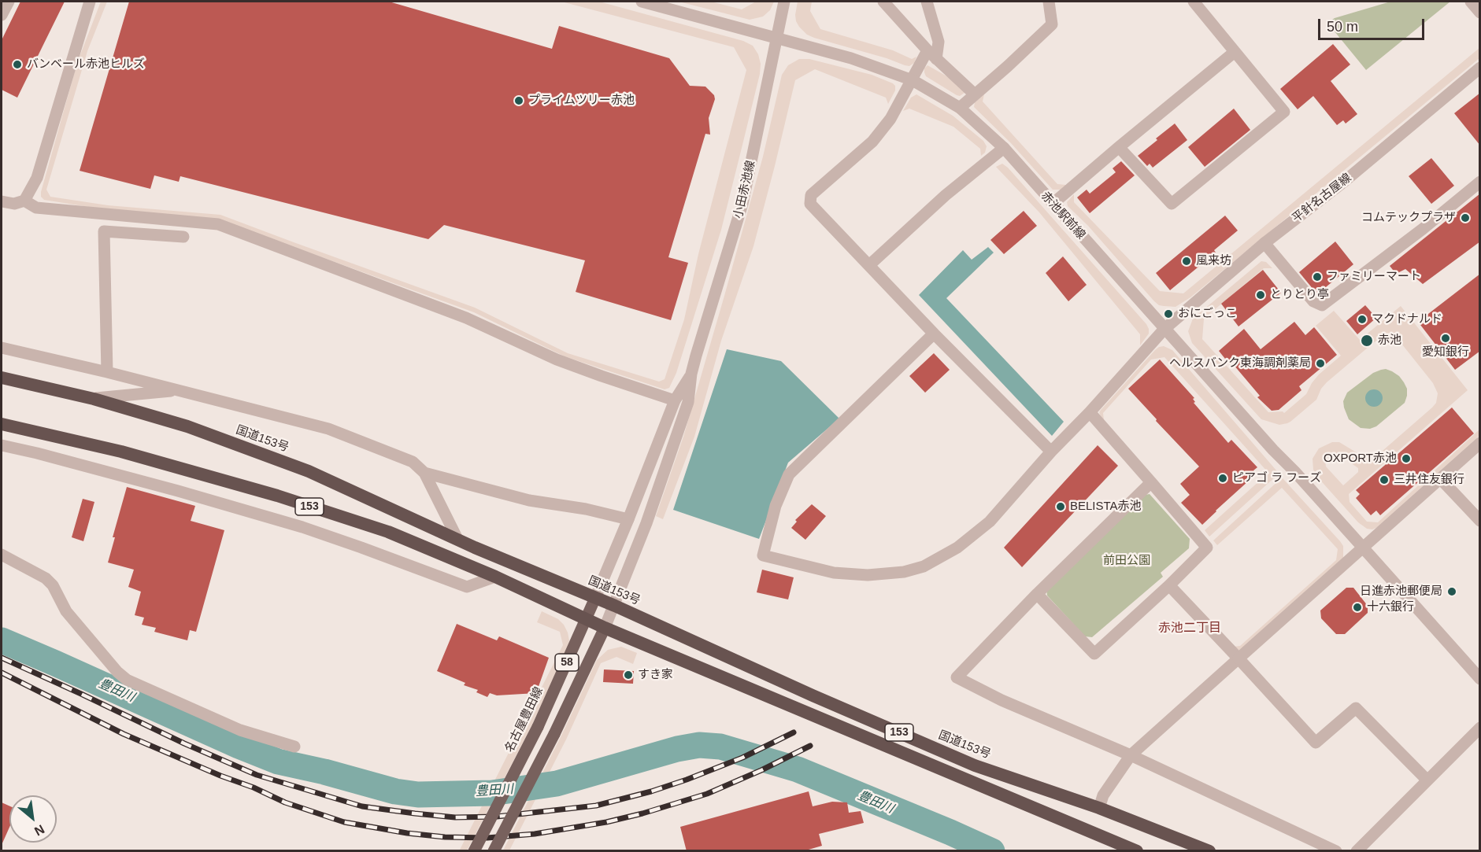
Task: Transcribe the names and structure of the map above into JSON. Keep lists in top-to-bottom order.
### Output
{
  "streets": {
    "highway": ["国道153号", "153"],
    "main road": ["58", "名古屋豊田線"],
    "street": ["小田赤池線", "平針名古屋線", "赤池駅前線"]
  },
  "crossings": [
    ["小田赤池線", "赤池駅前線"],
    ["小田赤池線", "国道153号"],
    ["小田赤池線", "153"],
    ["小田赤池線", "58"],
    ["小田赤池線", "名古屋豊田線"],
    ["平針名古屋線", "赤池駅前線"],
    ["国道153号", "名古屋豊田線"],
    ["153", "58"],
    ["153", "名古屋豊田線"]
  ],
  "districts": ["赤池二丁目"],
  "water": ["豊田川"],
  "parks": ["前田公園"],
  "places": [
    "バンベール赤池ヒルズ",
    "プライムツリー赤池",
    "コムテックプラザ",
    "風来坊",
    "ファミリーマート",
    "とりとり亭",
    "おにごっこ",
    "マクドナルド",
    "愛知銀行",
    "赤池",
    "ヘルスバンク東海調剤薬局",
    "OXPORT赤池",
    "ピアゴ ラ フーズ",
    "三井住友銀行",
    "BELISTA赤池",
    "日進赤池郵便局",
    "十六銀行",
    "すき家"
  ],
  "scale_bar": "50 m",
  "north": "bottom right"
}
